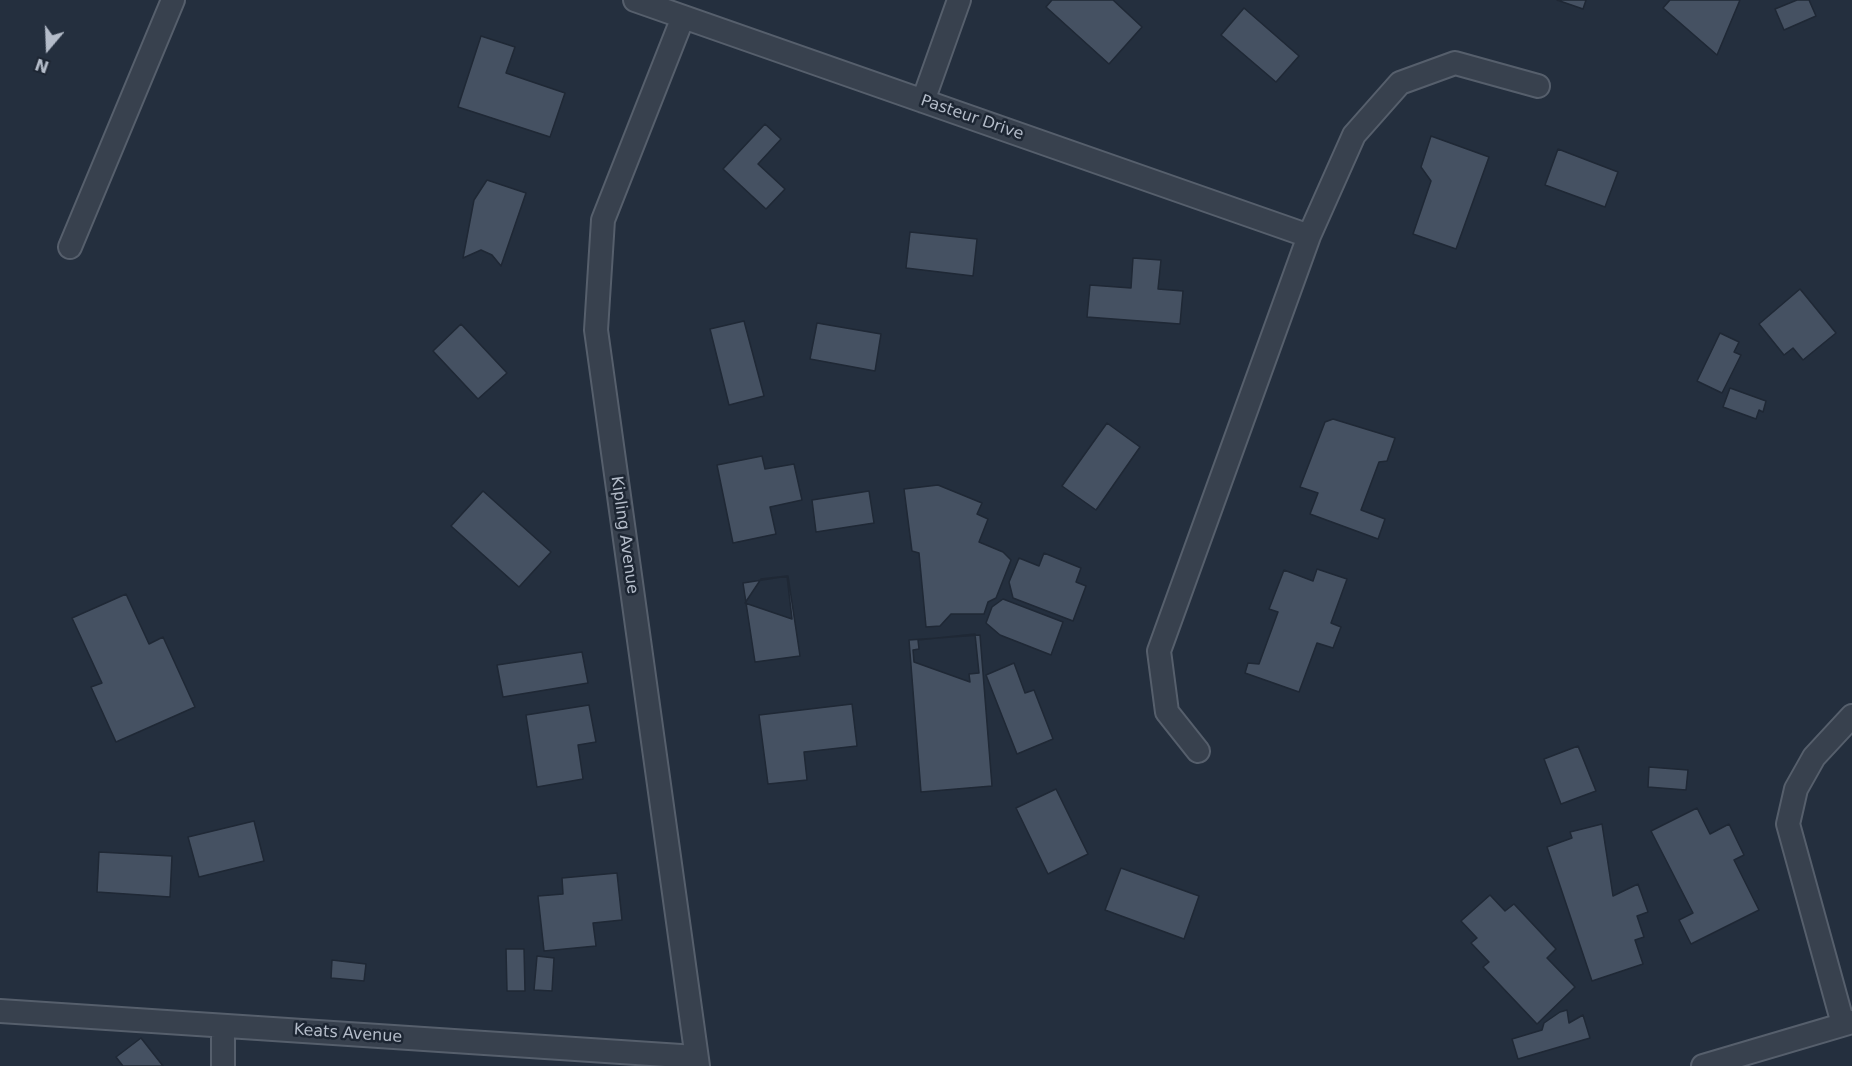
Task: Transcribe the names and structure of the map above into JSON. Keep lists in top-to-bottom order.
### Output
{
  "streets": {
    "street": ["Pasteur Drive", "Kipling Avenue", "Keats Avenue"]
  },
  "crossings": [
    ["Pasteur Drive", "Kipling Avenue"],
    ["Kipling Avenue", "Keats Avenue"]
  ],
  "north": "bottom"
}
